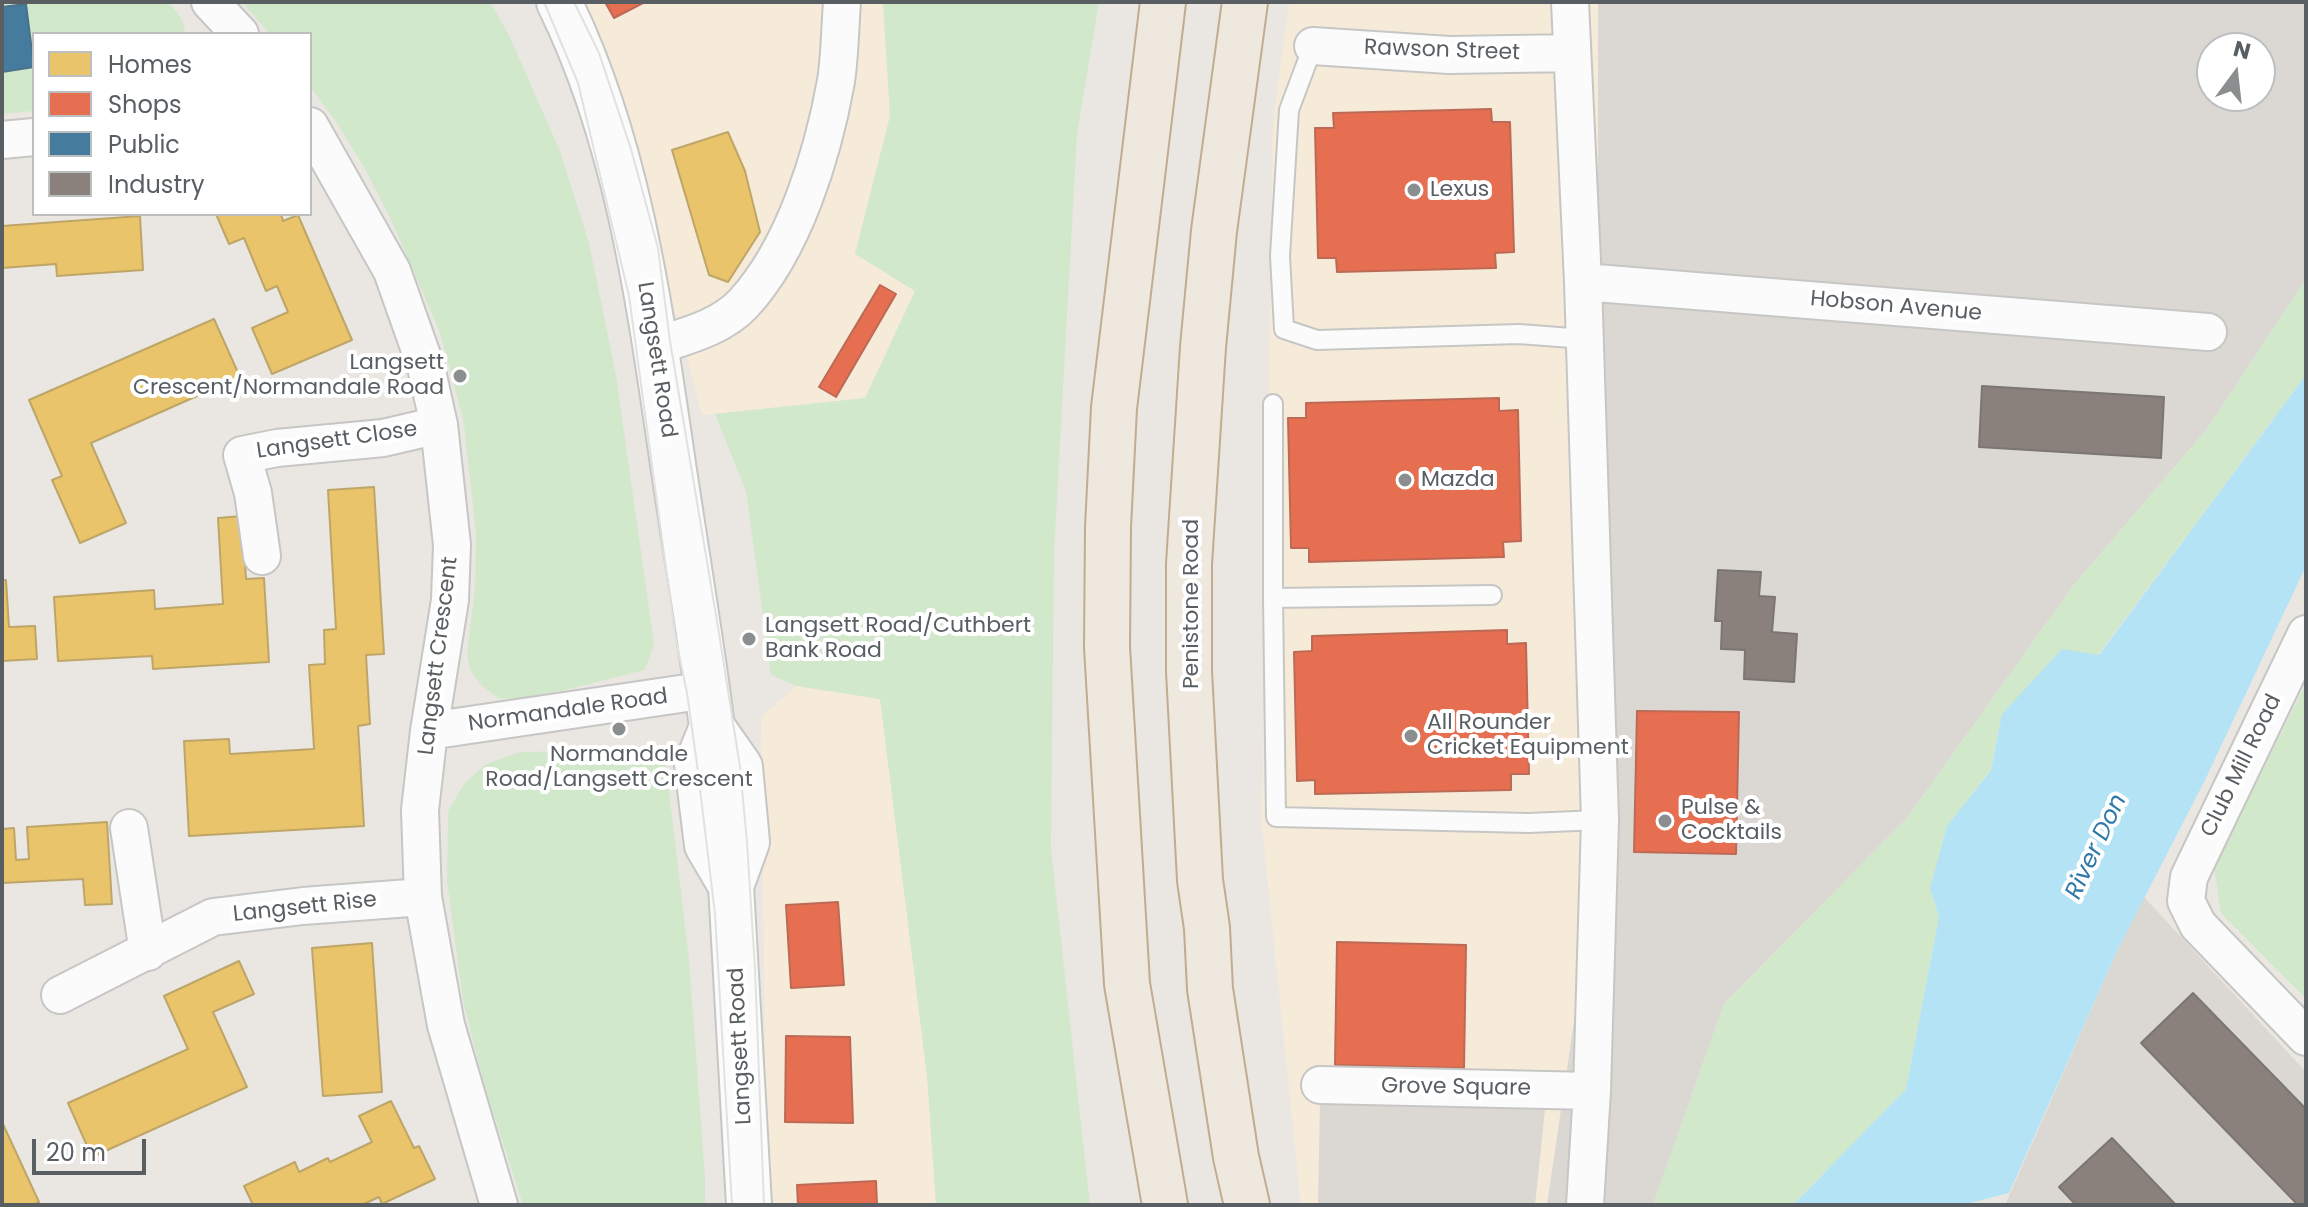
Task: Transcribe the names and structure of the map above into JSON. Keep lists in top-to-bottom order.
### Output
{
  "streets": {
    "highway": ["Penistone Road"],
    "street": [
      "Rawson Street",
      "Hobson Avenue",
      "Langsett Road",
      "Langsett Close",
      "Langsett Crescent",
      "Normandale Road",
      "Club Mill Road",
      "Langsett Rise",
      "Grove Square"
    ]
  },
  "crossings": [
    ["Langsett Road", "Normandale Road"],
    ["Langsett Close", "Langsett Crescent"],
    ["Langsett Crescent", "Normandale Road"],
    ["Langsett Crescent", "Langsett Rise"]
  ],
  "water": ["River Don"],
  "places": [
    "Lexus",
    "Langsett Crescent/Normandale Road",
    "Mazda",
    "Langsett Road/Cuthbert Bank Road",
    "Normandale Road/Langsett Crescent",
    "All Rounder Cricket Equipment",
    "Pulse & Cocktails"
  ],
  "legend": [
    "Homes",
    "Shops",
    "Public",
    "Industry"
  ],
  "scale_bar": "20 m",
  "north": "top"
}
